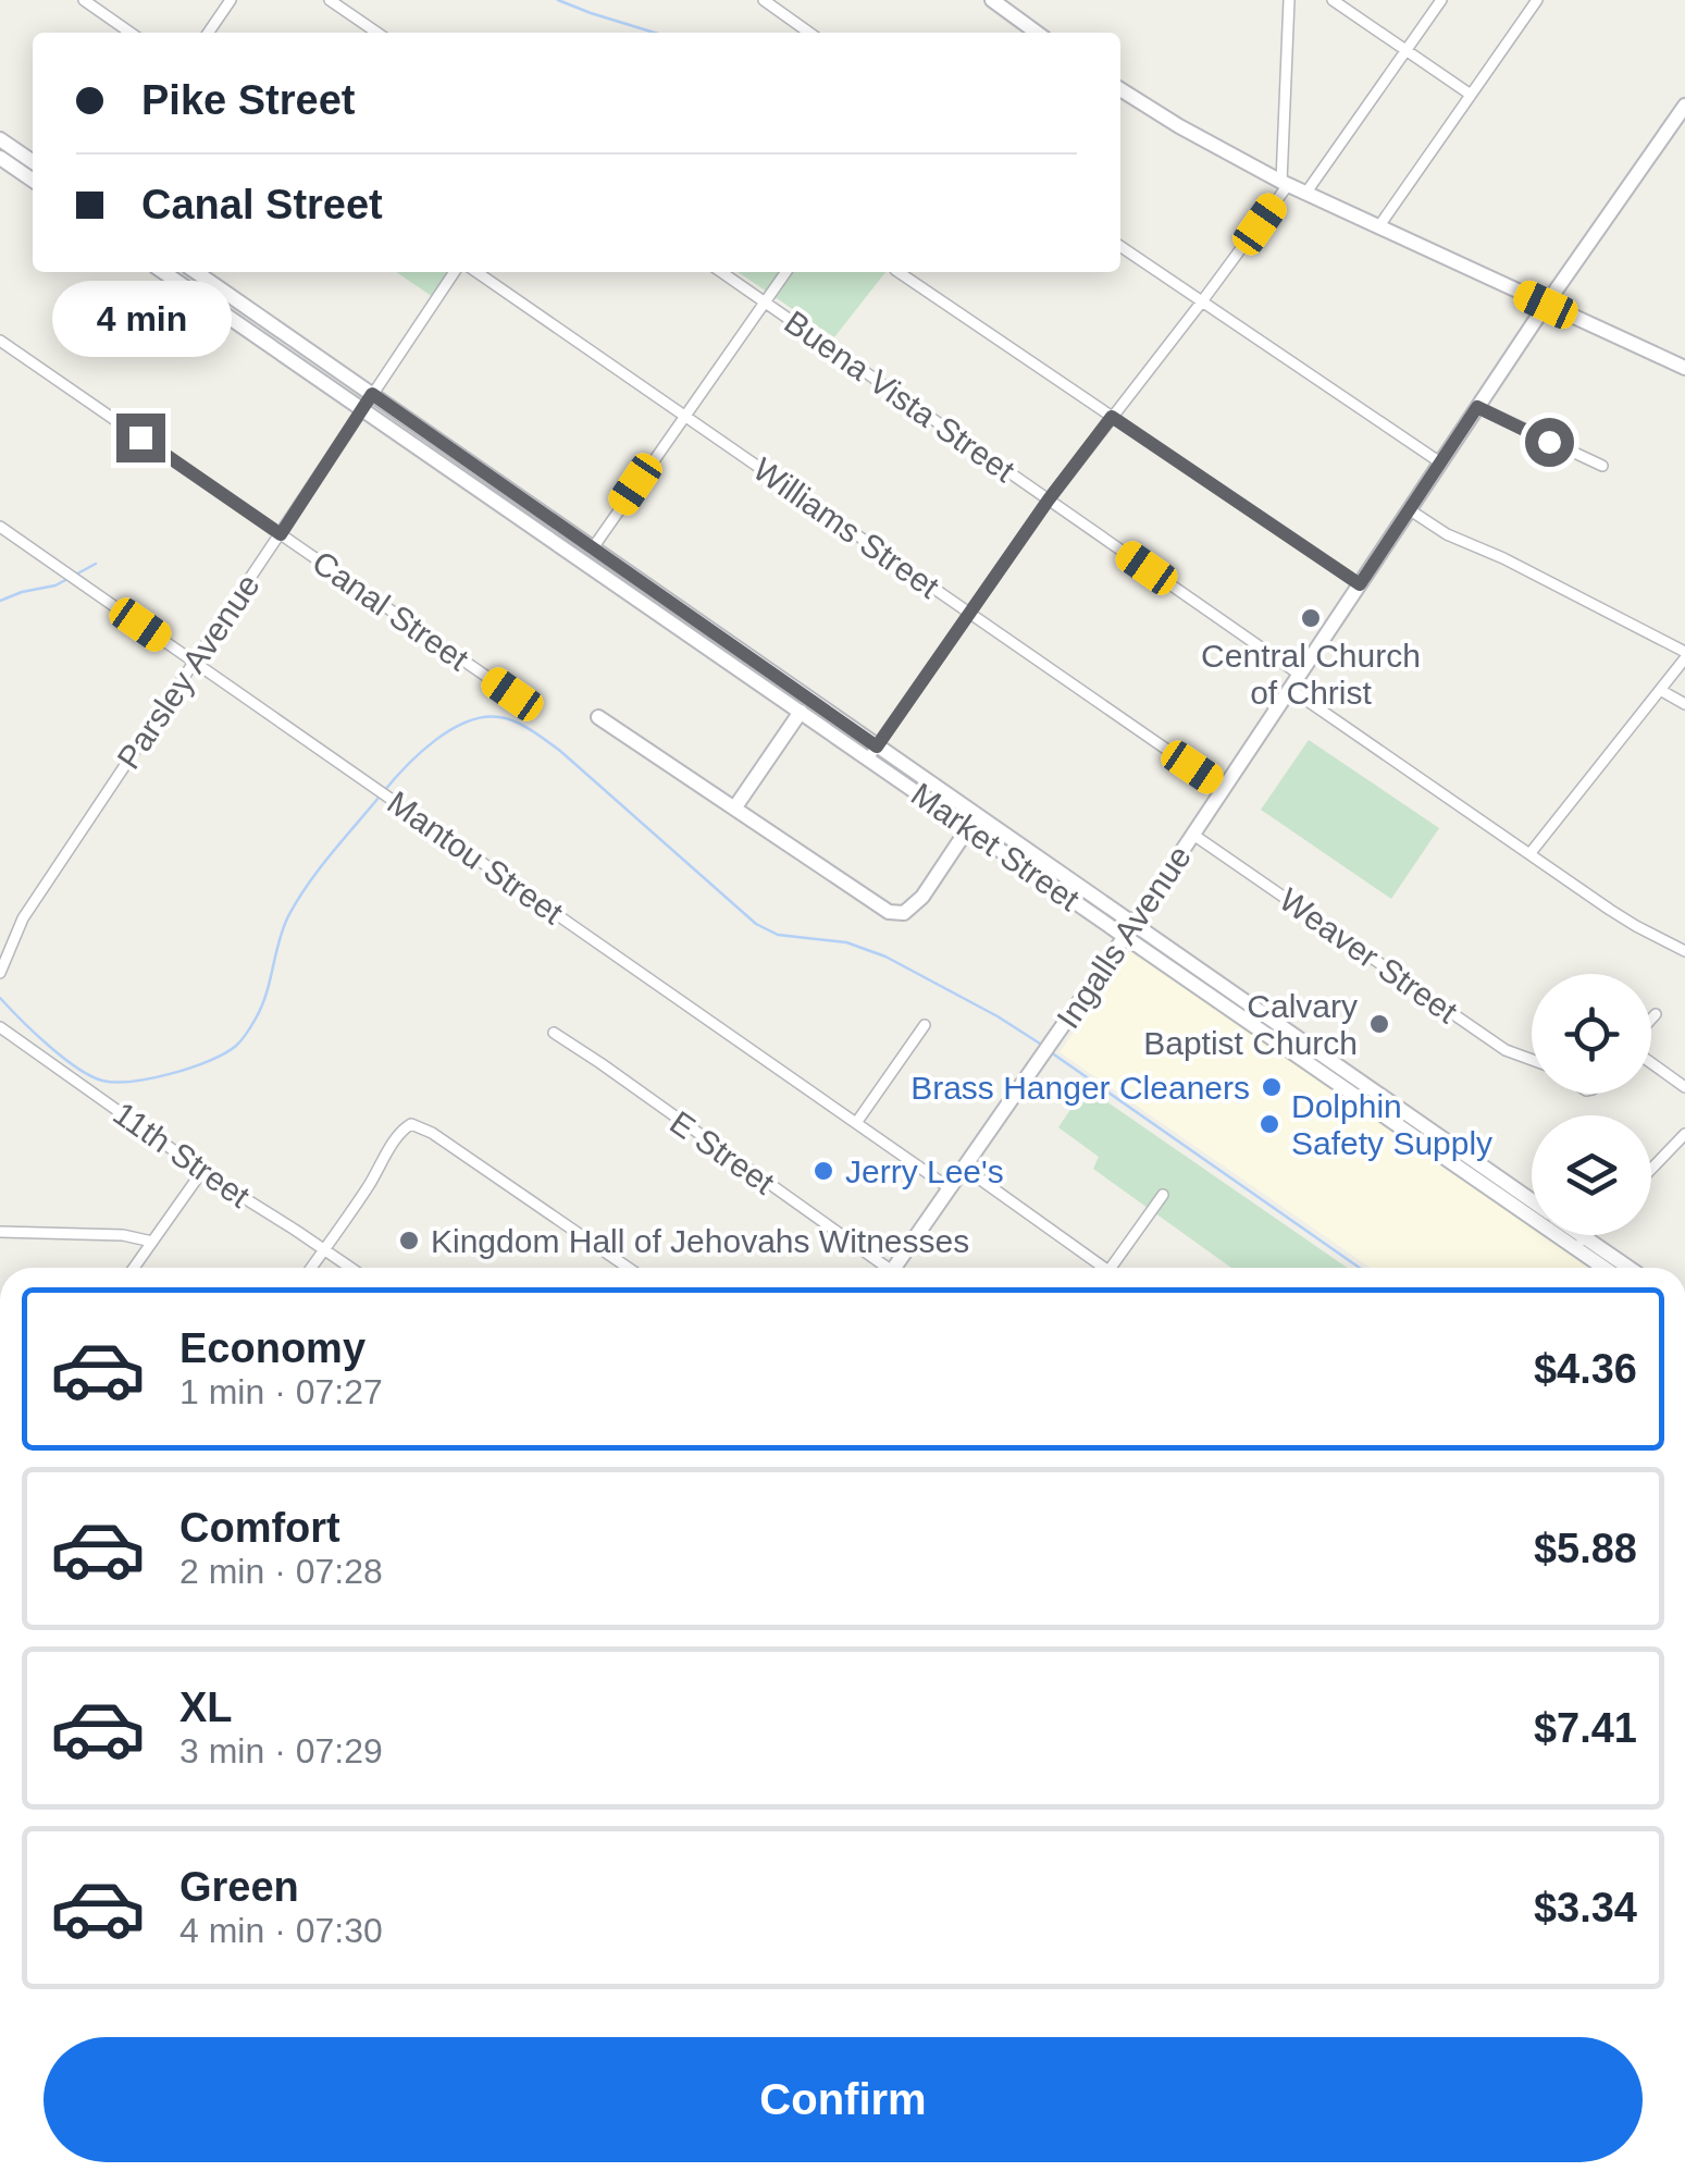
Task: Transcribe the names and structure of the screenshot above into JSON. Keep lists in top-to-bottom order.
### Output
{
  "streets": {
    "street": [
      "Buena Vista Street",
      "Williams Street",
      "Canal Street",
      "Parsley Avenue",
      "Market Street",
      "Mantou Street",
      "Ingalls Avenue",
      "Weaver Street",
      "E Street",
      "11th Street"
    ]
  },
  "crossings": [
    ["Buena Vista Street", "Ingalls Avenue"],
    ["Williams Street", "Ingalls Avenue"],
    ["Canal Street", "Parsley Avenue"],
    ["Parsley Avenue", "Market Street"],
    ["Parsley Avenue", "Mantou Street"],
    ["Market Street", "Ingalls Avenue"],
    ["Mantou Street", "Ingalls Avenue"],
    ["Ingalls Avenue", "Weaver Street"]
  ],
  "places": [
    "Central Church of Christ",
    "Calvary Baptist Church",
    "Brass Hanger Cleaners",
    "Dolphin Safety Supply",
    "Jerry Lee's",
    "Kingdom Hall of Jehovahs Witnesses"
  ],
  "page": {
    "banner": ["Pike Street", "Canal Street"],
    "bubble": "4 min",
    "list": [
      {
        "name": "Economy",
        "note": "1 min · 07:27",
        "value": "$4.36"
      },
      {
        "name": "Comfort",
        "note": "2 min · 07:28",
        "value": "$5.88"
      },
      {
        "name": "XL",
        "note": "3 min · 07:29",
        "value": "$7.41"
      },
      {
        "name": "Green",
        "note": "4 min · 07:30",
        "value": "$3.34"
      }
    ],
    "buttons": "Confirm"
  }
}
